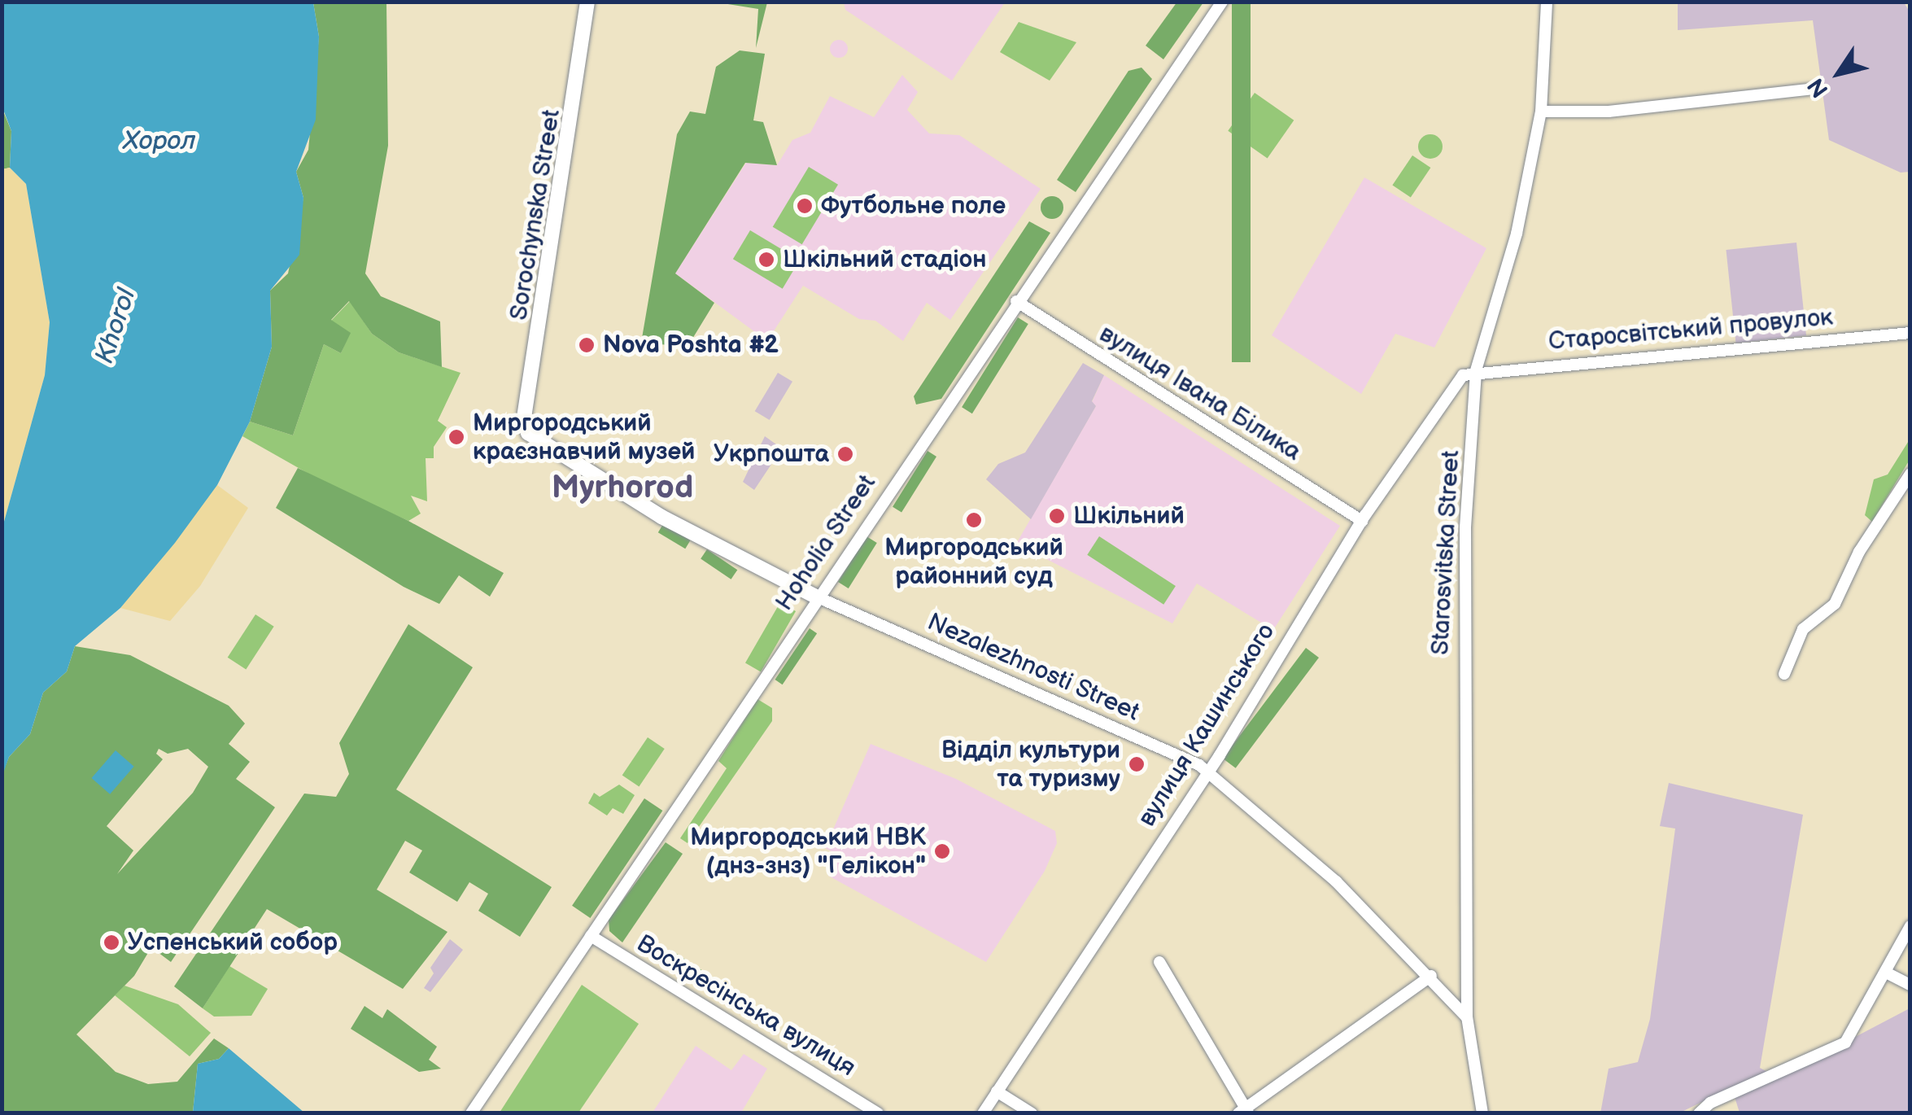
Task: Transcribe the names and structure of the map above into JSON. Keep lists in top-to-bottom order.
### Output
{
  "streets": {
    "main road": ["Sorochynska Street", "Nezalezhnosti Street"],
    "street": [
      "Старосвітський провулок",
      "вулиця Івана Білика",
      "Hoholia Street",
      "Starosvitska Street",
      "вулиця Кашинського",
      "Воскресінська вулиця"
    ]
  },
  "crossings": [
    ["Sorochynska Street", "Nezalezhnosti Street"],
    ["Старосвітський провулок", "Starosvitska Street"],
    ["Старосвітський провулок", "вулиця Кашинського"],
    ["вулиця Івана Білика", "Hoholia Street"],
    ["вулиця Івана Білика", "вулиця Кашинського"],
    ["Hoholia Street", "Nezalezhnosti Street"],
    ["Hoholia Street", "Воскресінська вулиця"],
    ["Starosvitska Street", "Nezalezhnosti Street"],
    ["Starosvitska Street", "вулиця Кашинського"],
    ["Nezalezhnosti Street", "вулиця Кашинського"]
  ],
  "districts": ["Myrhorod"],
  "water": ["Хорол", "Khorol"],
  "places": [
    "Футбольне поле",
    "Шкільний стадіон",
    "Nova Poshta #2",
    "Миргородський краєзнавчий музей",
    "Укрпошта",
    "Шкільний",
    "Миргородський районний суд",
    "Відділ культури та туризму",
    "Миргородський НВК (днз-знз) \"Гелікон\"",
    "Успенський собор"
  ],
  "north": "bottom left"
}
